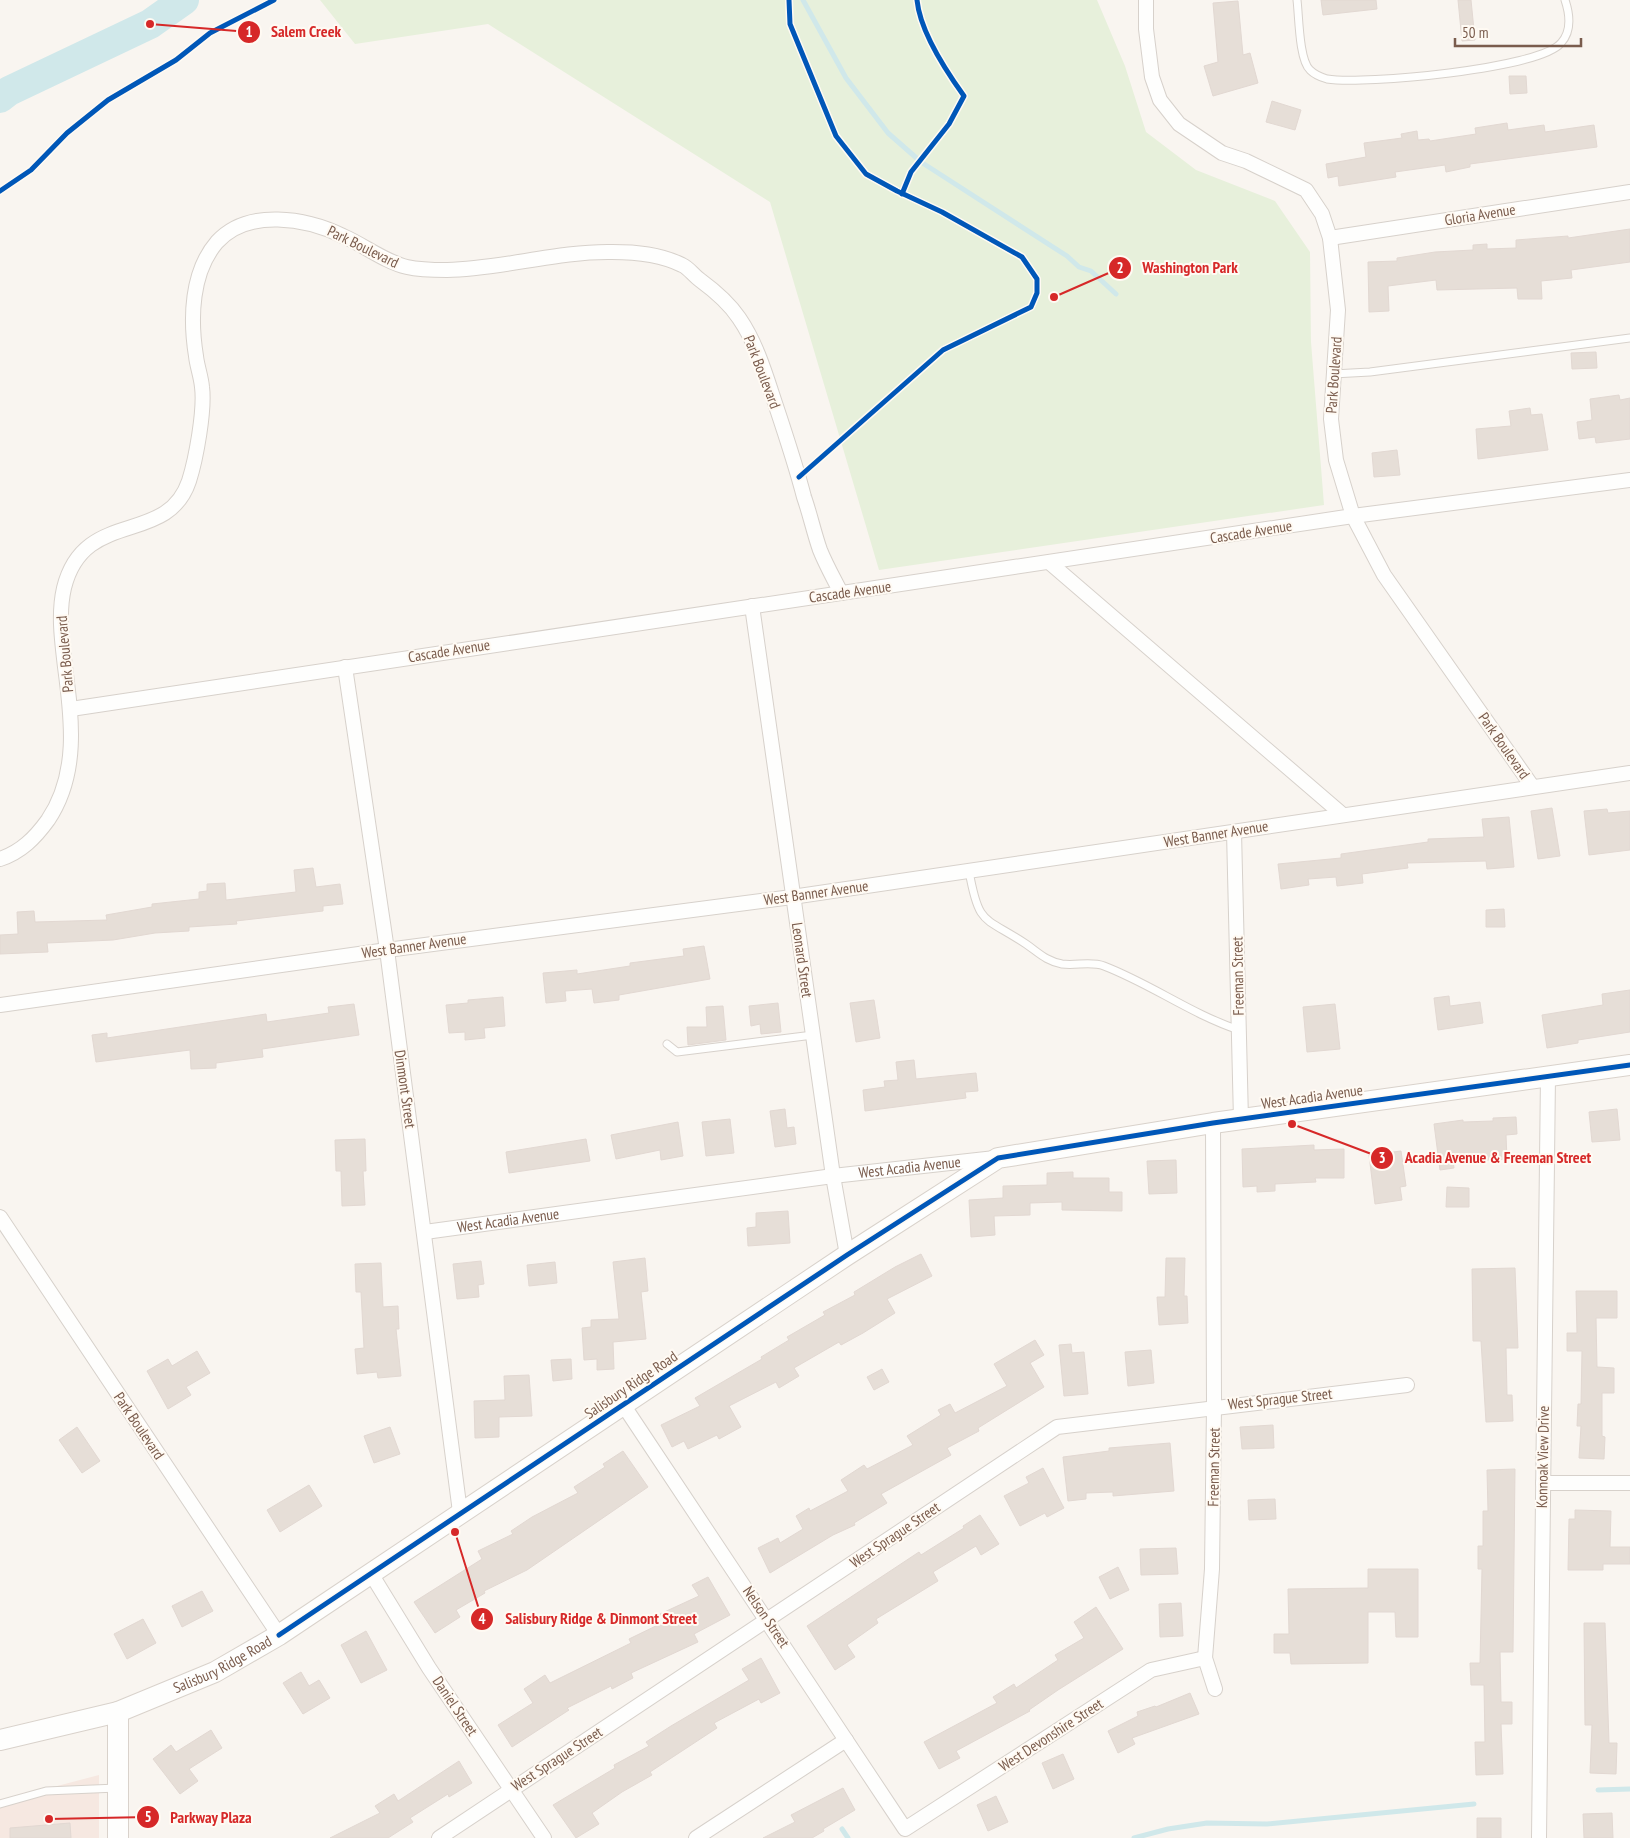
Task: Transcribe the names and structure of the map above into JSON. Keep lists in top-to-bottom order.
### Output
{
  "streets": {
    "street": [
      "Gloria Avenue",
      "Park Boulevard",
      "Cascade Avenue",
      "West Banner Avenue",
      "Leonard Street",
      "Freeman Street",
      "Dinmont Street",
      "West Acadia Avenue",
      "Salisbury Ridge Road",
      "West Sprague Street",
      "Konnoak View Drive",
      "Nelson Street",
      "Daniel Street",
      "West Devonshire Street"
    ]
  },
  "crossings": [
    ["Gloria Avenue", "Park Boulevard"],
    ["Park Boulevard", "Cascade Avenue"],
    ["Park Boulevard", "West Banner Avenue"],
    ["Park Boulevard", "Salisbury Ridge Road"],
    ["Cascade Avenue", "Leonard Street"],
    ["Cascade Avenue", "Dinmont Street"],
    ["West Banner Avenue", "Leonard Street"],
    ["West Banner Avenue", "Freeman Street"],
    ["West Banner Avenue", "Dinmont Street"],
    ["Leonard Street", "West Acadia Avenue"],
    ["Leonard Street", "Salisbury Ridge Road"],
    ["Freeman Street", "West Acadia Avenue"],
    ["Freeman Street", "West Sprague Street"],
    ["Freeman Street", "West Devonshire Street"],
    ["Dinmont Street", "West Acadia Avenue"],
    ["Dinmont Street", "Salisbury Ridge Road"],
    ["West Acadia Avenue", "Salisbury Ridge Road"],
    ["West Acadia Avenue", "Konnoak View Drive"],
    ["Salisbury Ridge Road", "Nelson Street"],
    ["Salisbury Ridge Road", "Daniel Street"],
    ["West Sprague Street", "Nelson Street"],
    ["West Sprague Street", "Daniel Street"],
    ["Nelson Street", "West Devonshire Street"]
  ],
  "places": [
    "Salem Creek",
    "Washington Park",
    "Acadia Avenue & Freeman Street",
    "Salisbury Ridge & Dinmont Street",
    "Parkway Plaza"
  ],
  "scale_bar": "50 m"
}
